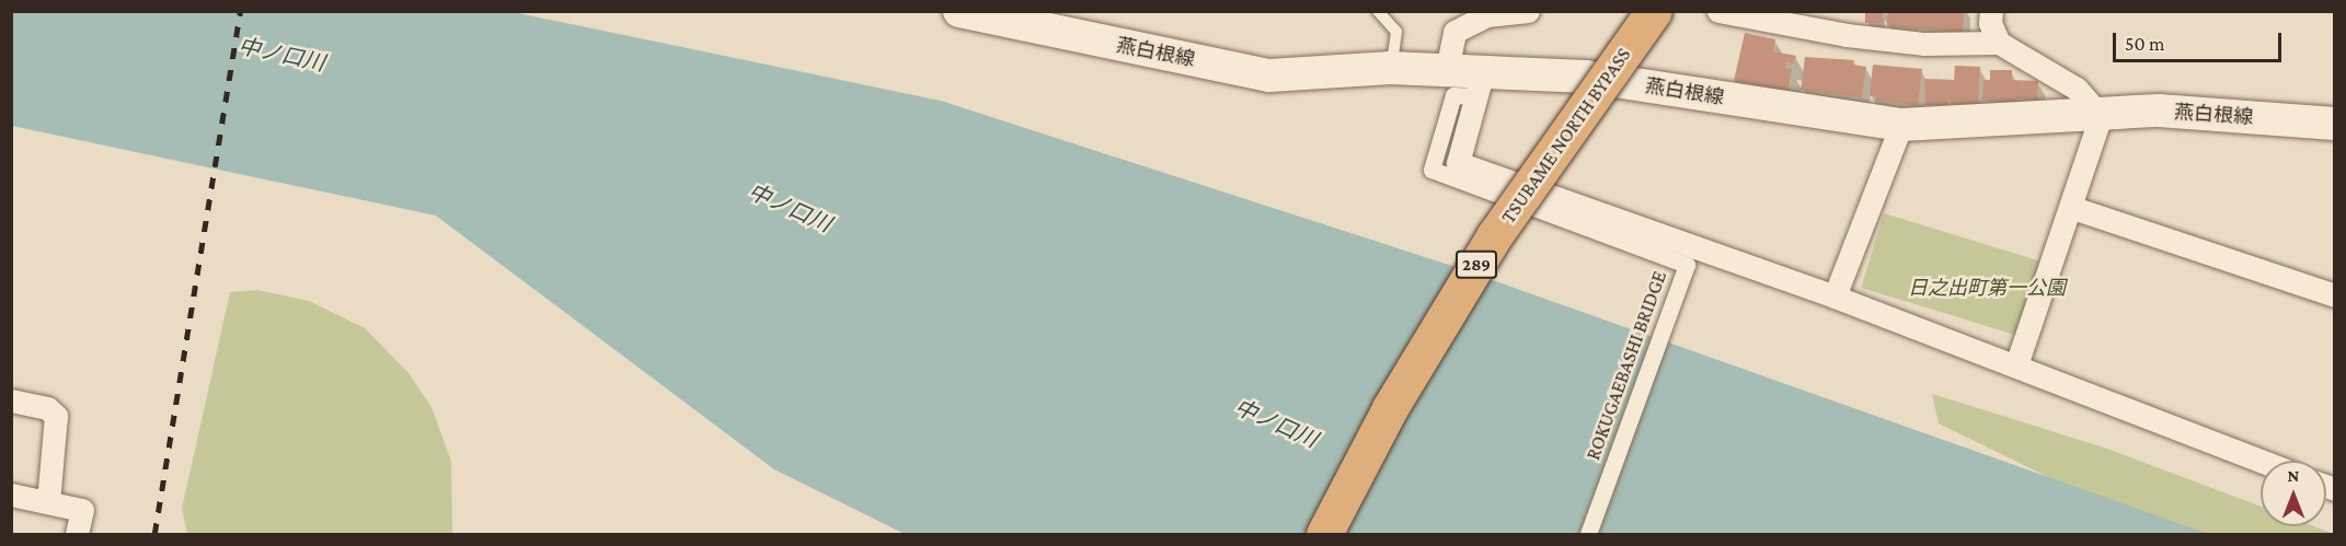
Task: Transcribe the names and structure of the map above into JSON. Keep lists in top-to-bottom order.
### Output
{
  "streets": {
    "highway": ["TSUBAME NORTH BYPASS", "289"],
    "main road": ["燕白根線"],
    "street": ["ROKUGAEBASHI BRIDGE"]
  },
  "crossings": [
    ["燕白根線", "ROKUGAEBASHI BRIDGE"]
  ],
  "water": ["中ノ口川"],
  "parks": ["日之出町第一公園"],
  "scale_bar": "50 m",
  "north": "top"
}
